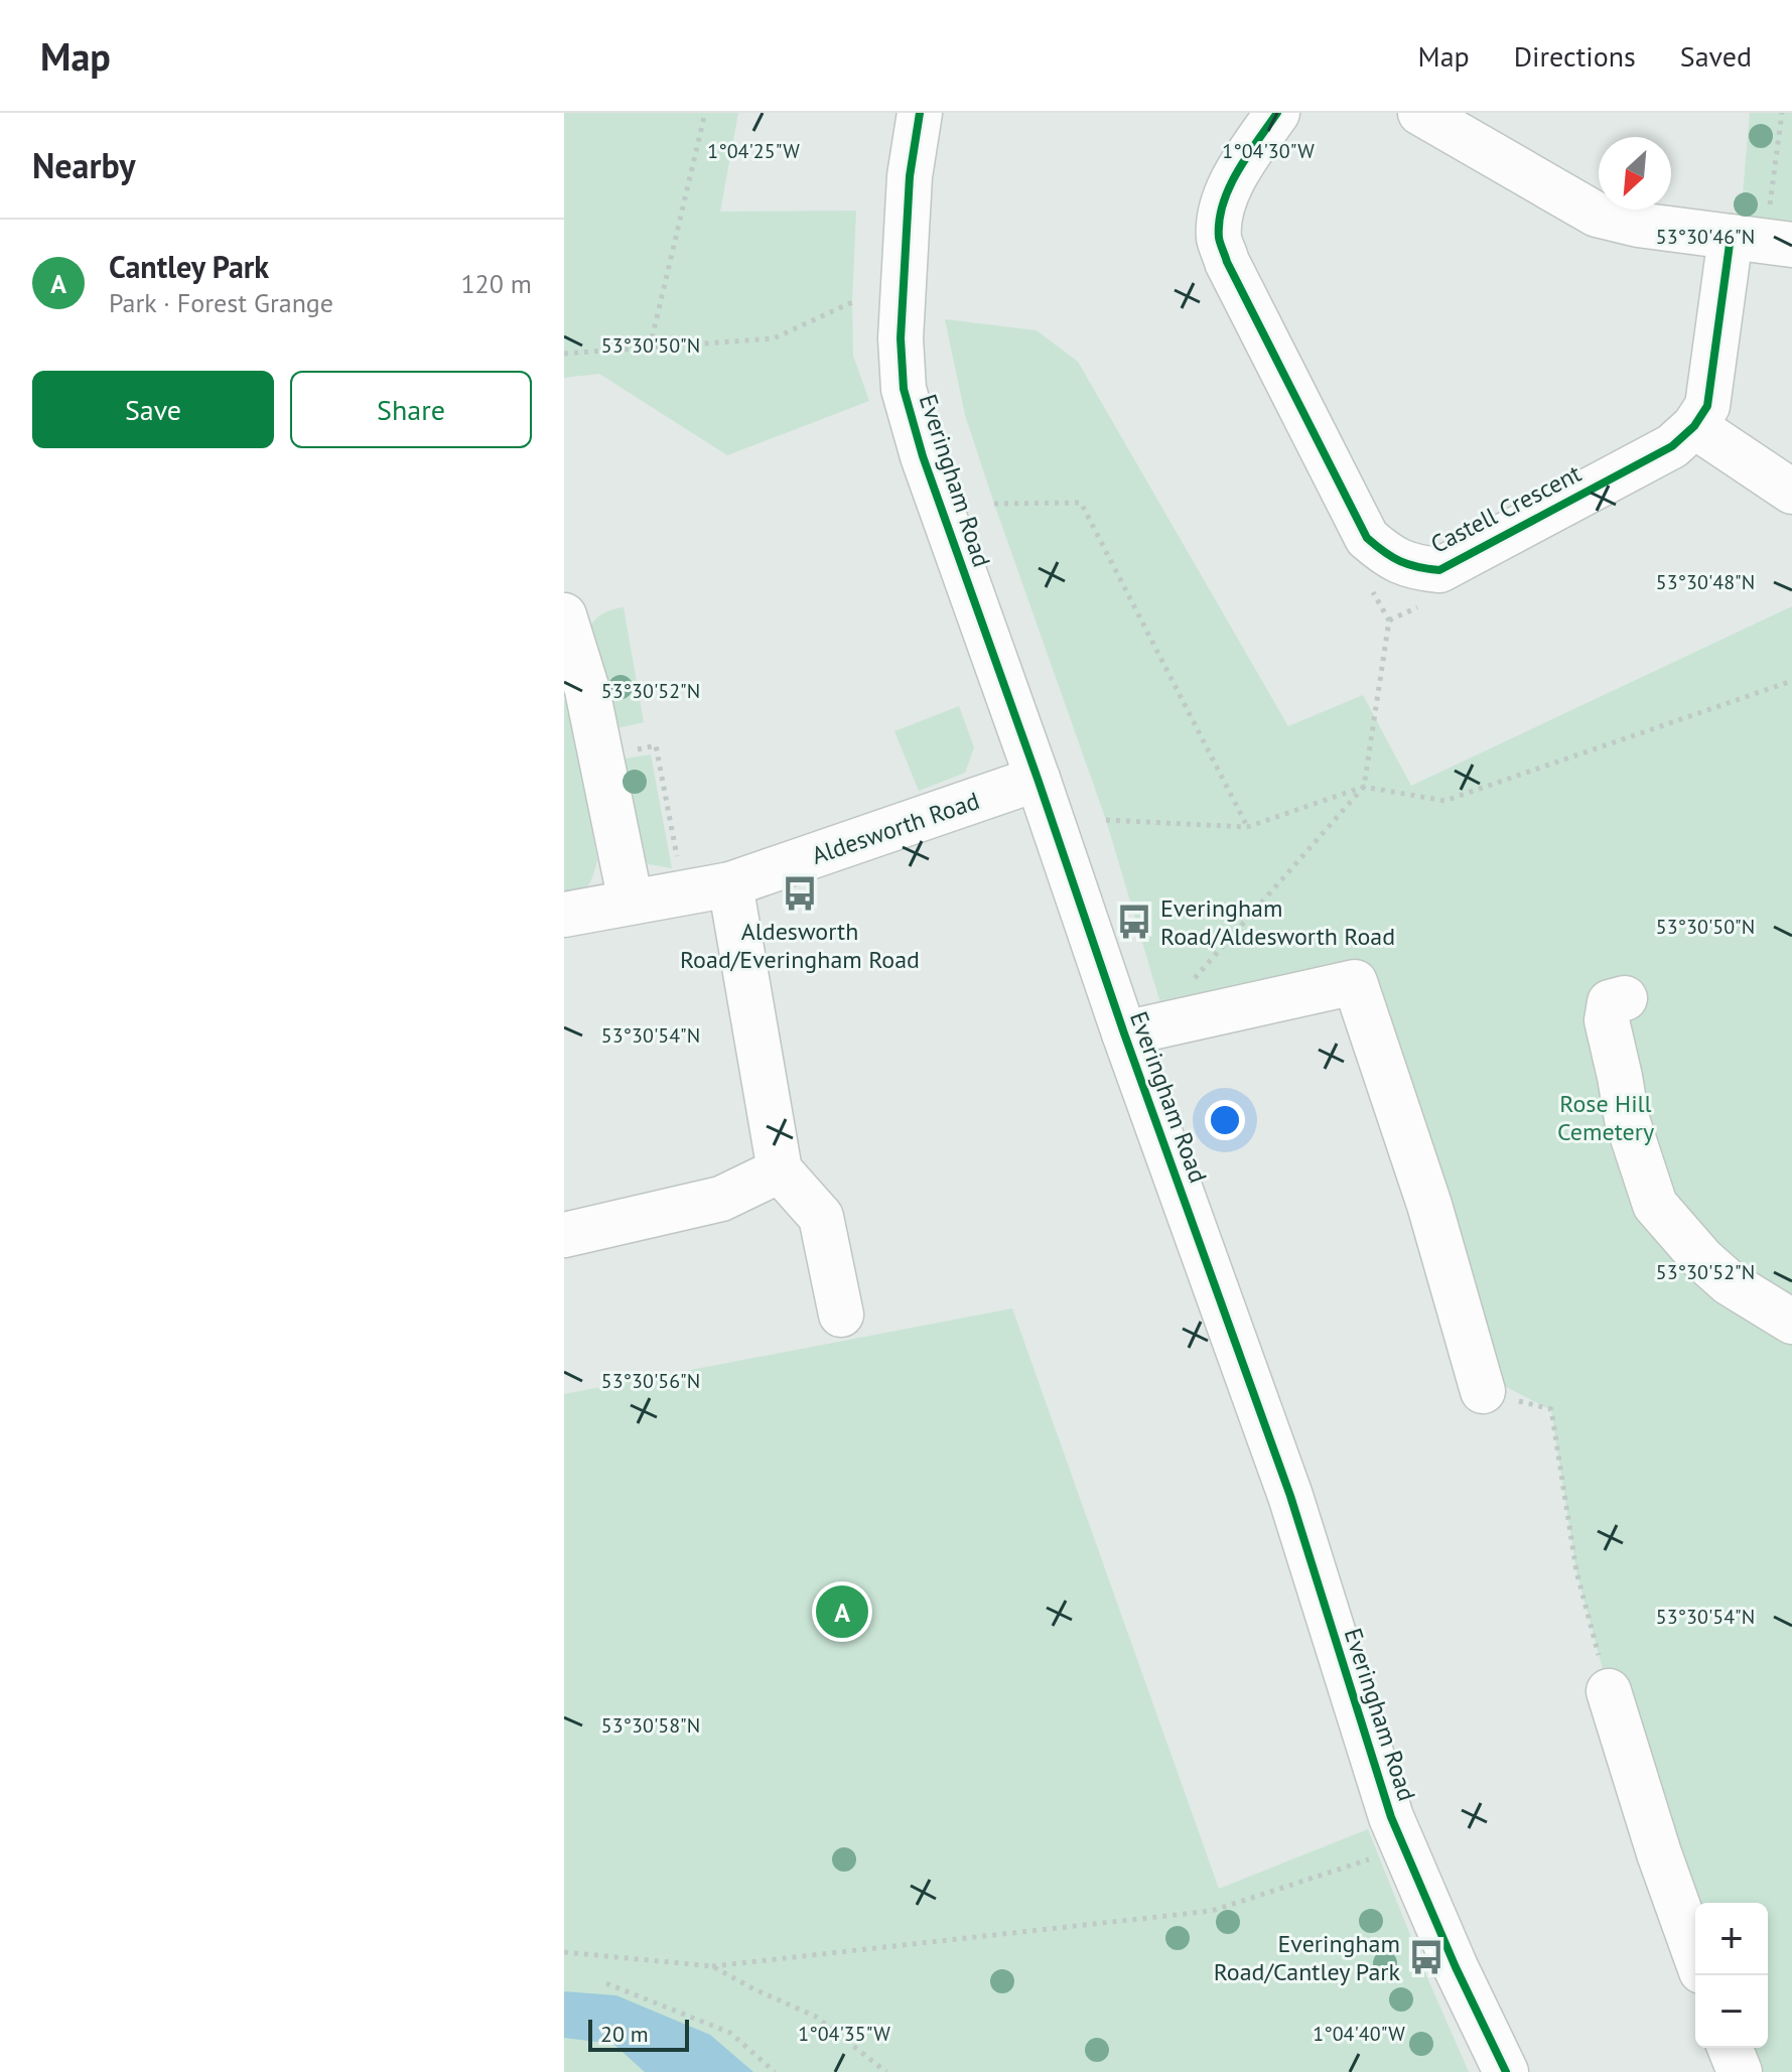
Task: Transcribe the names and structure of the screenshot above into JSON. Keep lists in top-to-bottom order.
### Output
{
  "streets": {
    "street": ["Everingham Road", "Castell Crescent", "Aldesworth Road"]
  },
  "crossings": [
    ["Everingham Road", "Aldesworth Road"]
  ],
  "parks": ["Rose Hill Cemetery"],
  "places": {
    "bus stop": ["Aldesworth Road/Everingham Road", "Everingham Road/Aldesworth Road", "Everingham Road/Cantley Park"]
  },
  "scale_bar": "20 m",
  "north": "bottom left",
  "page": {
    "header": "Map",
    "nav": ["Map", "Directions", "Saved"],
    "heading": "Nearby",
    "list": [
      {
        "mark": "A",
        "name": "Cantley Park",
        "note": "Park · Forest Grange",
        "value": "120 m"
      }
    ],
    "buttons": ["Save", "Share"],
    "pins": "A",
    "map_buttons": ["+", "−"],
    "scale": "20 m"
  },
  "coordinates": [
    "1°04'25\"W",
    "1°04'30\"W",
    "53°30'46\"N",
    "53°30'50\"N",
    "53°30'48\"N",
    "53°30'52\"N",
    "53°30'54\"N",
    "53°30'56\"N",
    "53°30'58\"N",
    "1°04'35\"W",
    "1°04'40\"W"
  ]
}
